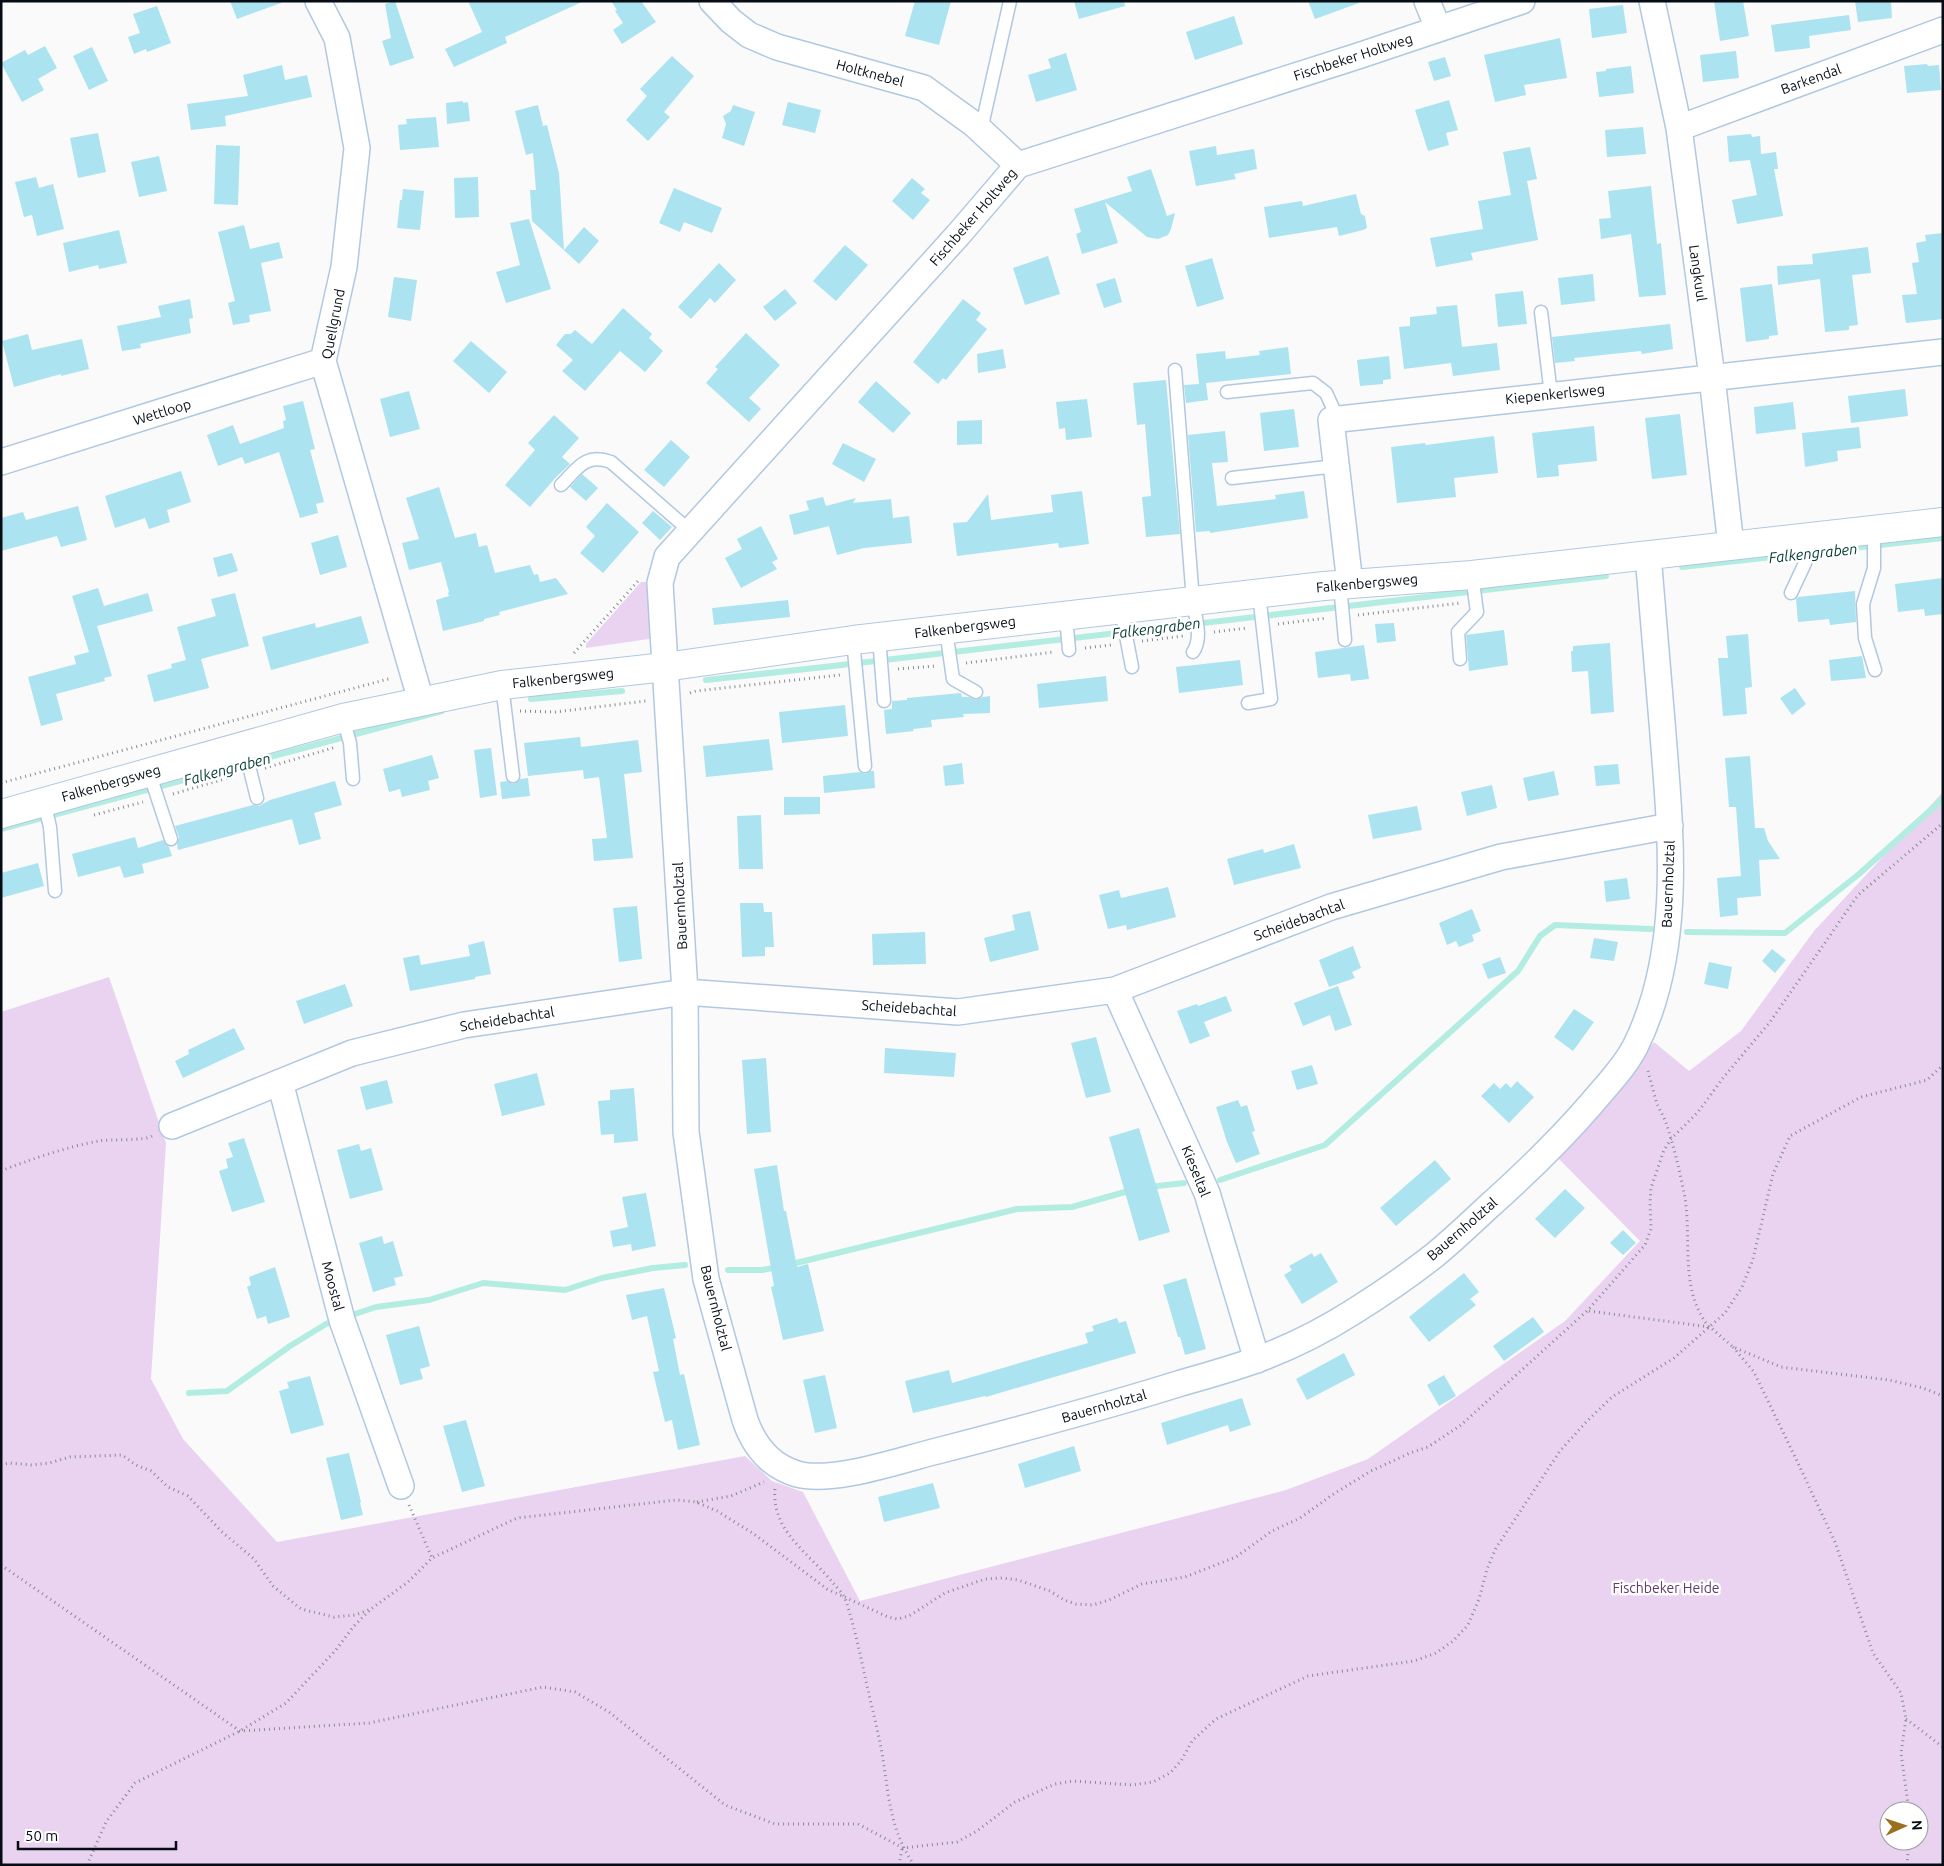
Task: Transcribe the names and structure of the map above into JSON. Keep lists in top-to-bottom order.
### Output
{
  "streets": {
    "street": [
      "Fischbeker Holtweg",
      "Holtknebel",
      "Barkendal",
      "Langkuul",
      "Quellgrund",
      "Kiepenkerlsweg",
      "Wettloop",
      "Falkenbergsweg",
      "Bauernholztal",
      "Scheidebachtal",
      "Kieseltal",
      "Moostal"
    ]
  },
  "crossings": [
    ["Fischbeker Holtweg", "Holtknebel"],
    ["Fischbeker Holtweg", "Falkenbergsweg"],
    ["Fischbeker Holtweg", "Bauernholztal"],
    ["Barkendal", "Langkuul"],
    ["Langkuul", "Kiepenkerlsweg"],
    ["Langkuul", "Falkenbergsweg"],
    ["Quellgrund", "Wettloop"],
    ["Quellgrund", "Falkenbergsweg"],
    ["Falkenbergsweg", "Bauernholztal"],
    ["Bauernholztal", "Scheidebachtal"],
    ["Bauernholztal", "Kieseltal"],
    ["Scheidebachtal", "Kieseltal"],
    ["Scheidebachtal", "Moostal"]
  ],
  "water": ["Falkengraben"],
  "parks": ["Fischbeker Heide"],
  "scale_bar": "50 m",
  "north": "right"
}
